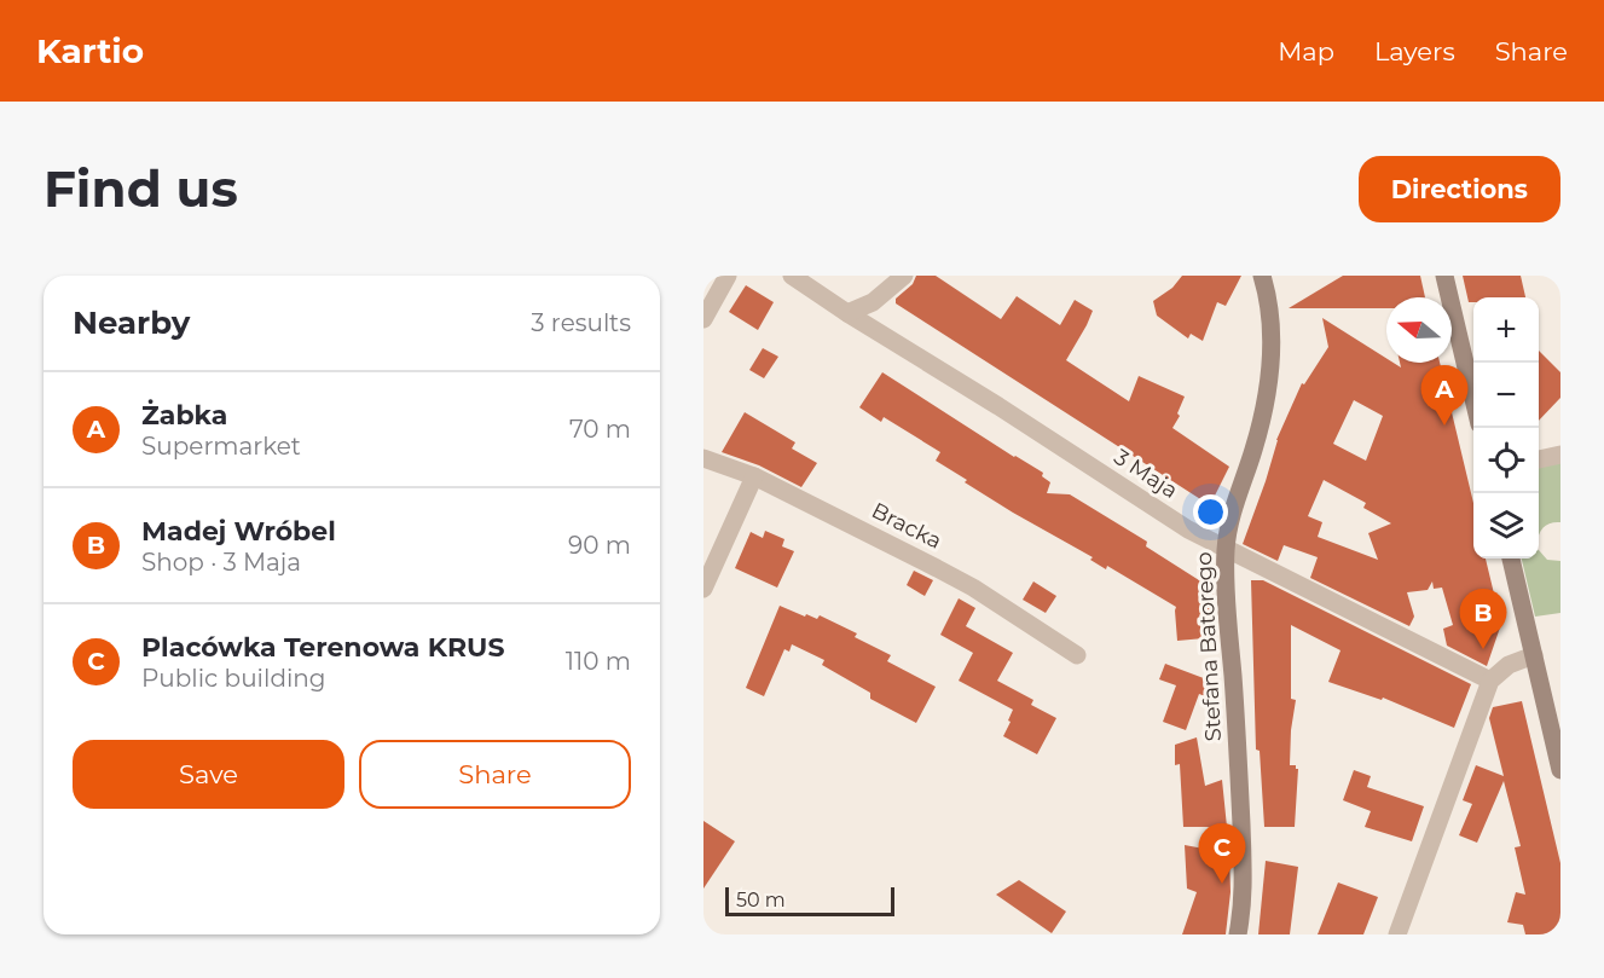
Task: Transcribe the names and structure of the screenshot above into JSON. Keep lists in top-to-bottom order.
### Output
{
  "streets": {
    "street": ["3 Maja", "Bracka", "Stefana Batorego"]
  },
  "crossings": [
    ["3 Maja", "Stefana Batorego"]
  ],
  "scale_bar": "50 m",
  "north": "left",
  "page": {
    "header": "Kartio",
    "nav": ["Map", "Layers", "Share"],
    "buttons": [
      "Directions",
      ["Save", "Share"]
    ],
    "title": "Find us",
    "heading": ["Nearby", "3 results"],
    "map_buttons": ["+", "−"],
    "pins": ["A", "B", "C"],
    "list": [
      {
        "mark": "A",
        "name": "Żabka",
        "note": "Supermarket",
        "value": "70 m"
      },
      {
        "mark": "B",
        "name": "Madej Wróbel",
        "note": "Shop · 3 Maja",
        "value": "90 m"
      },
      {
        "mark": "C",
        "name": "Placówka Terenowa KRUS",
        "note": "Public building",
        "value": "110 m"
      }
    ],
    "scale": "50 m"
  }
}
